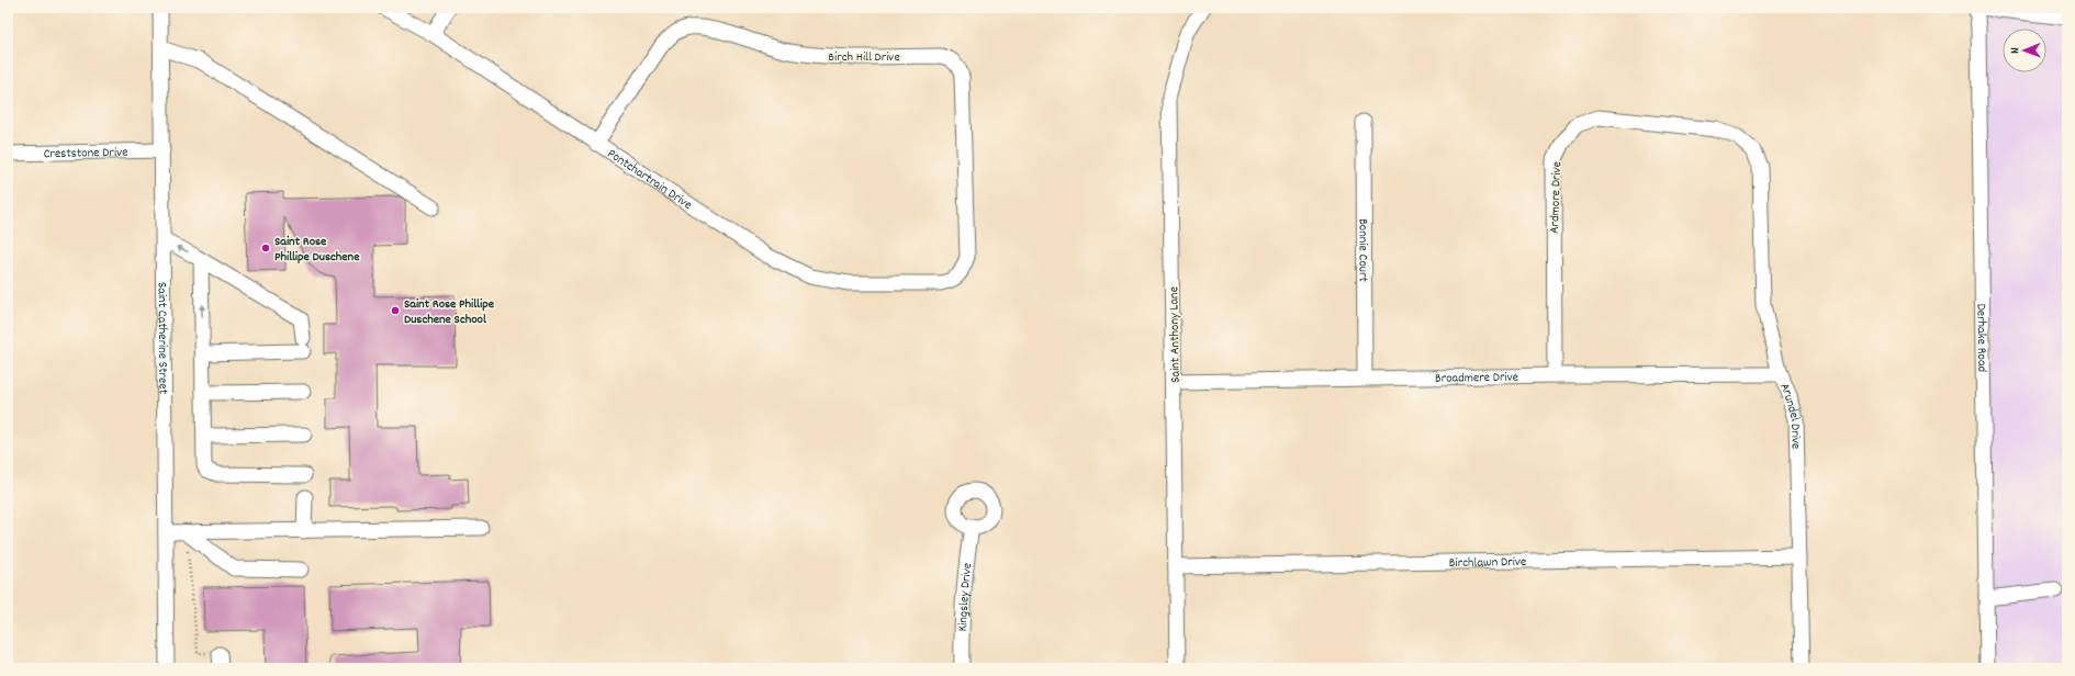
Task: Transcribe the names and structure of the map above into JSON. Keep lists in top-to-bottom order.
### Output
{
  "streets": {
    "street": [
      "Birch Hill Drive",
      "Creststone Drive",
      "Pontchartrain Drive",
      "Ardmore Drive",
      "Bonnie Court",
      "Saint Anthony Lane",
      "Saint Catherine Street",
      "Derhake Road",
      "Broadmere Drive",
      "Arundel Drive",
      "Birchlawn Drive",
      "Kingsley Drive"
    ]
  },
  "crossings": [
    ["Birch Hill Drive", "Pontchartrain Drive"],
    ["Creststone Drive", "Saint Catherine Street"],
    ["Ardmore Drive", "Broadmere Drive"],
    ["Ardmore Drive", "Arundel Drive"],
    ["Bonnie Court", "Broadmere Drive"],
    ["Saint Anthony Lane", "Broadmere Drive"],
    ["Saint Anthony Lane", "Birchlawn Drive"],
    ["Broadmere Drive", "Arundel Drive"],
    ["Arundel Drive", "Birchlawn Drive"]
  ],
  "places": ["Saint Rose Phillipe Duschene", "Saint Rose Phillipe Duschene School"],
  "north": "left"
}
